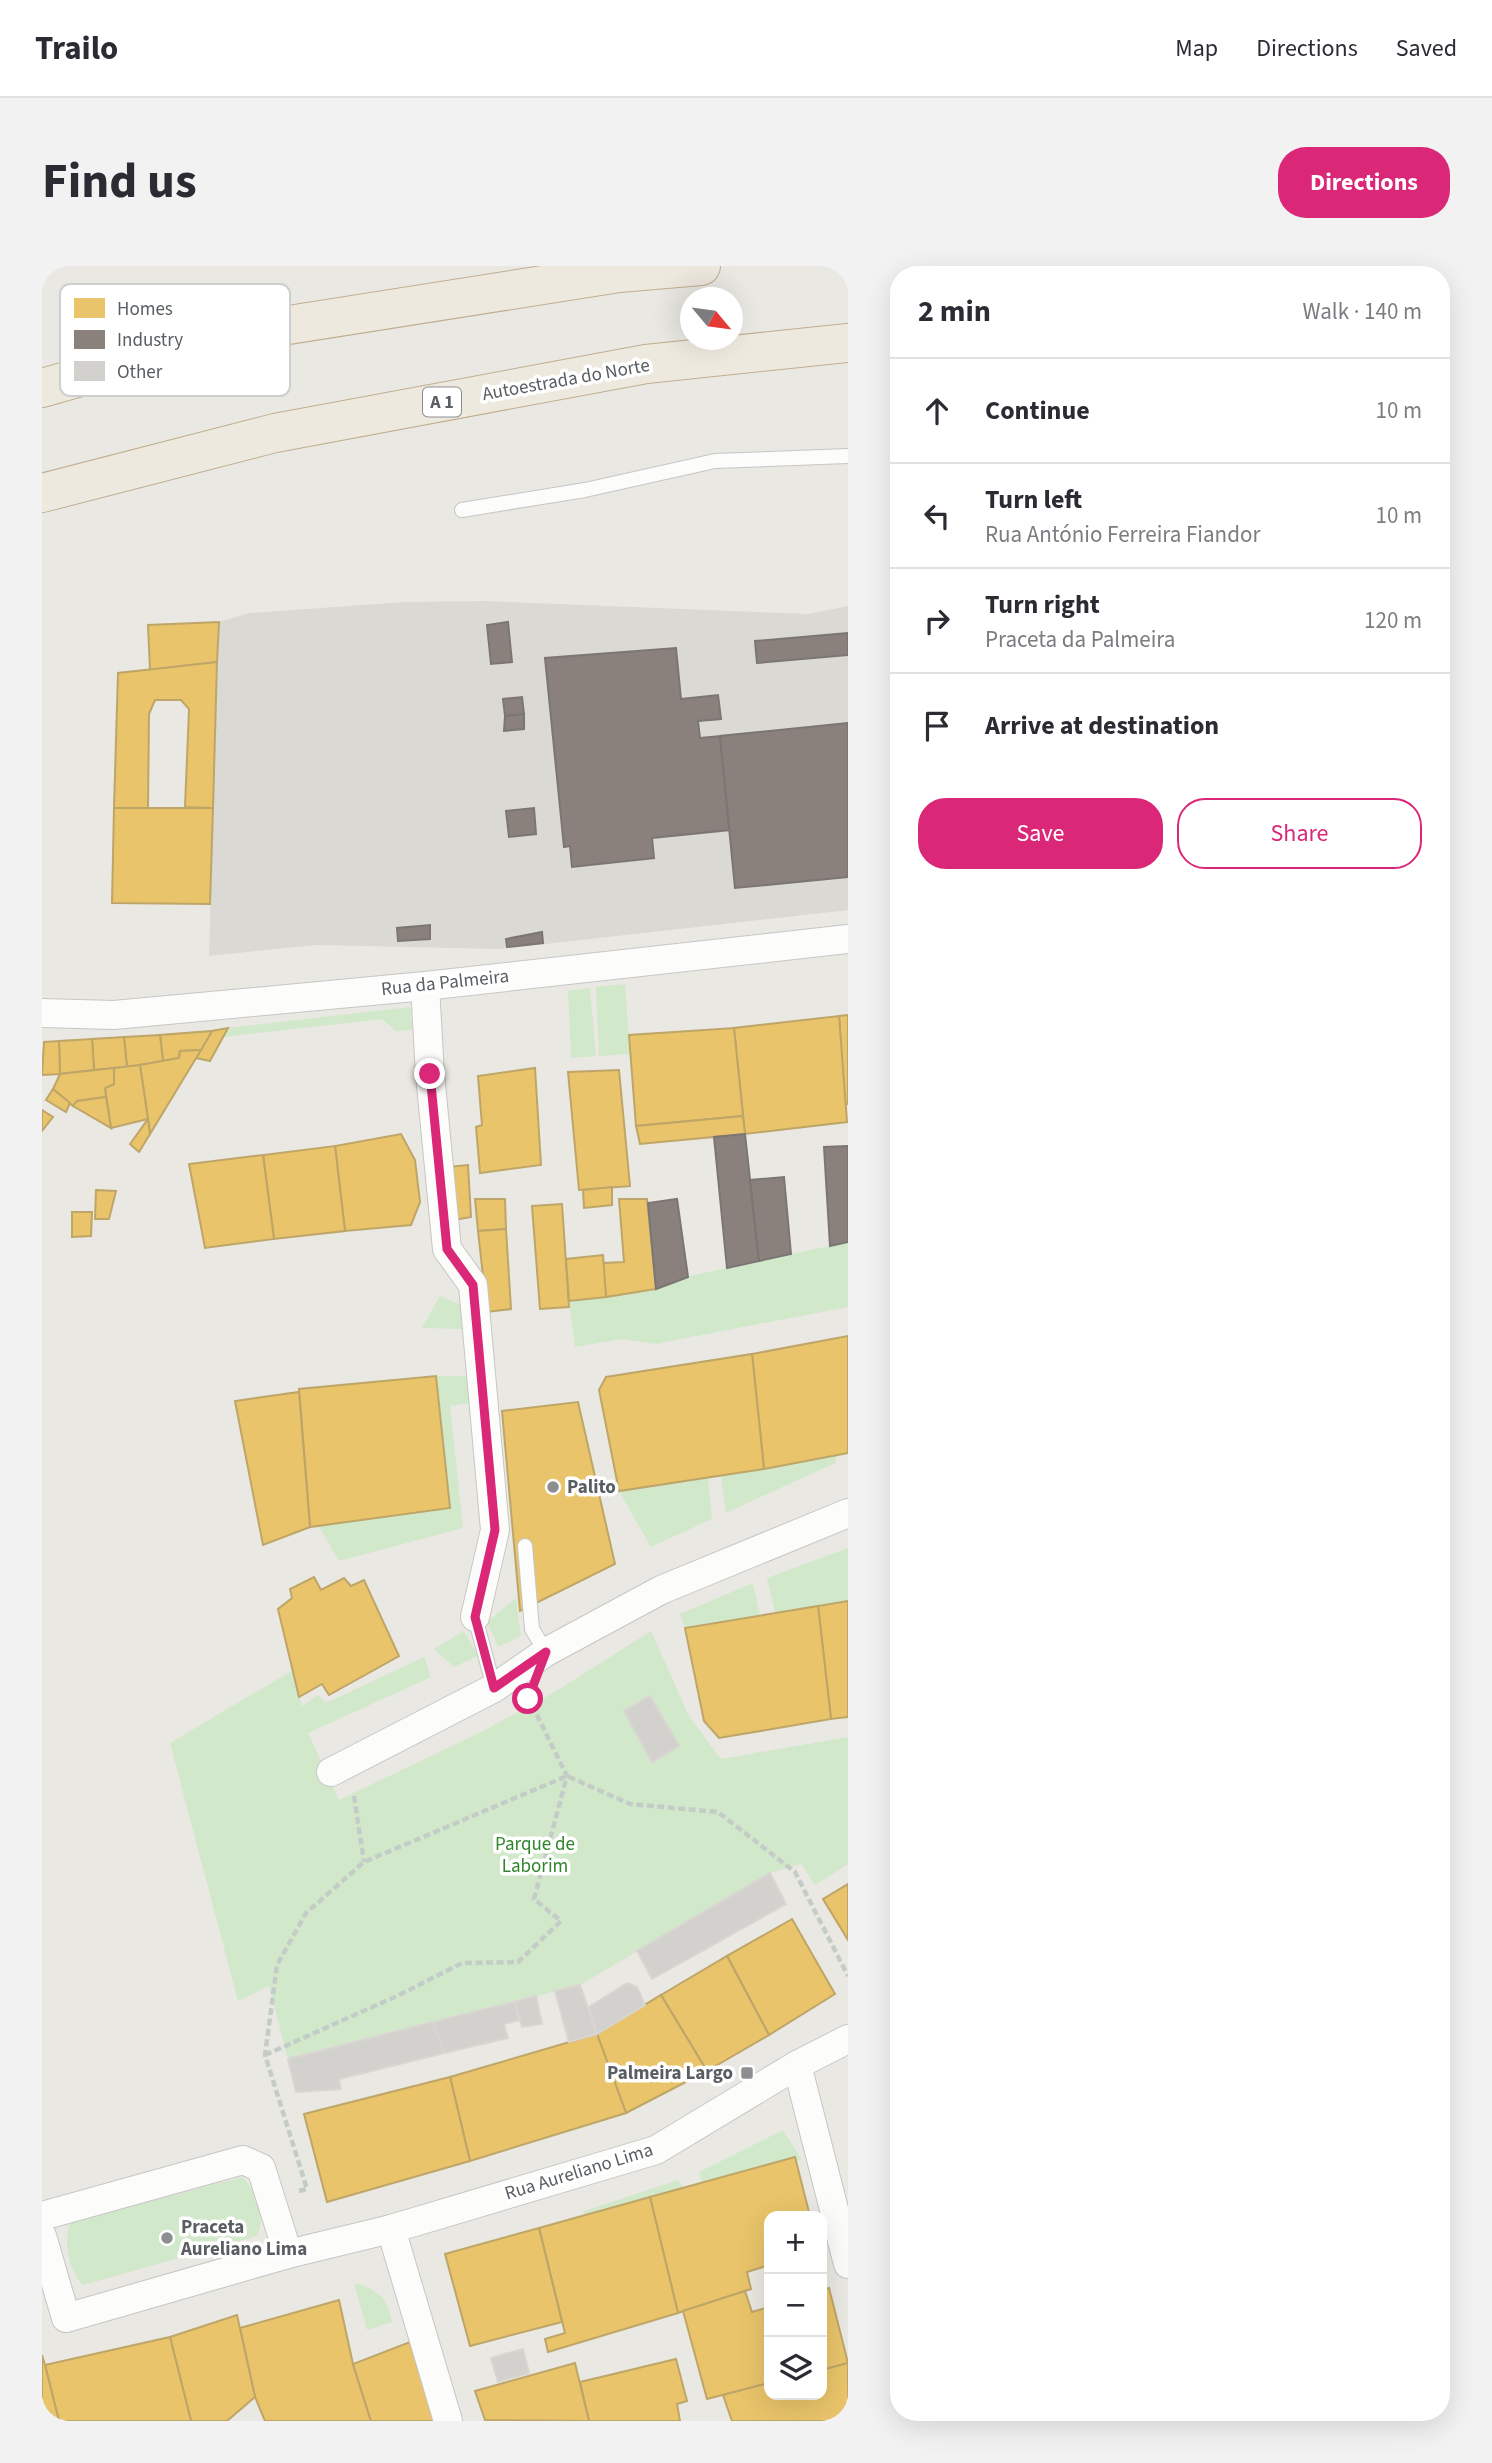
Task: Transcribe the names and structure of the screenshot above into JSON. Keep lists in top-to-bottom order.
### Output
{
  "streets": {
    "highway": ["Autoestrada do Norte", "A 1"],
    "street": ["Rua da Palmeira", "Rua Aureliano Lima"]
  },
  "parks": ["Parque de Laborim"],
  "places": {
    "other": ["Palito", "Praceta Aureliano Lima"],
    "transit": ["Palmeira Largo"]
  },
  "legend": ["Homes", "Industry", "Other"],
  "north": "bottom right",
  "page": {
    "header": "Trailo",
    "nav": ["Map", "Directions", "Saved"],
    "title": "Find us",
    "buttons": [
      "Directions",
      ["Save", "Share"]
    ],
    "heading": ["2 min", "Walk · 140 m"],
    "list": [
      ["Continue", "10 m"],
      ["Turn left", "Rua António Ferreira Fiandor", "10 m"],
      ["Turn right", "Praceta da Palmeira", "120 m"],
      "Arrive at destination"
    ],
    "map_buttons": ["+", "−"]
  }
}
